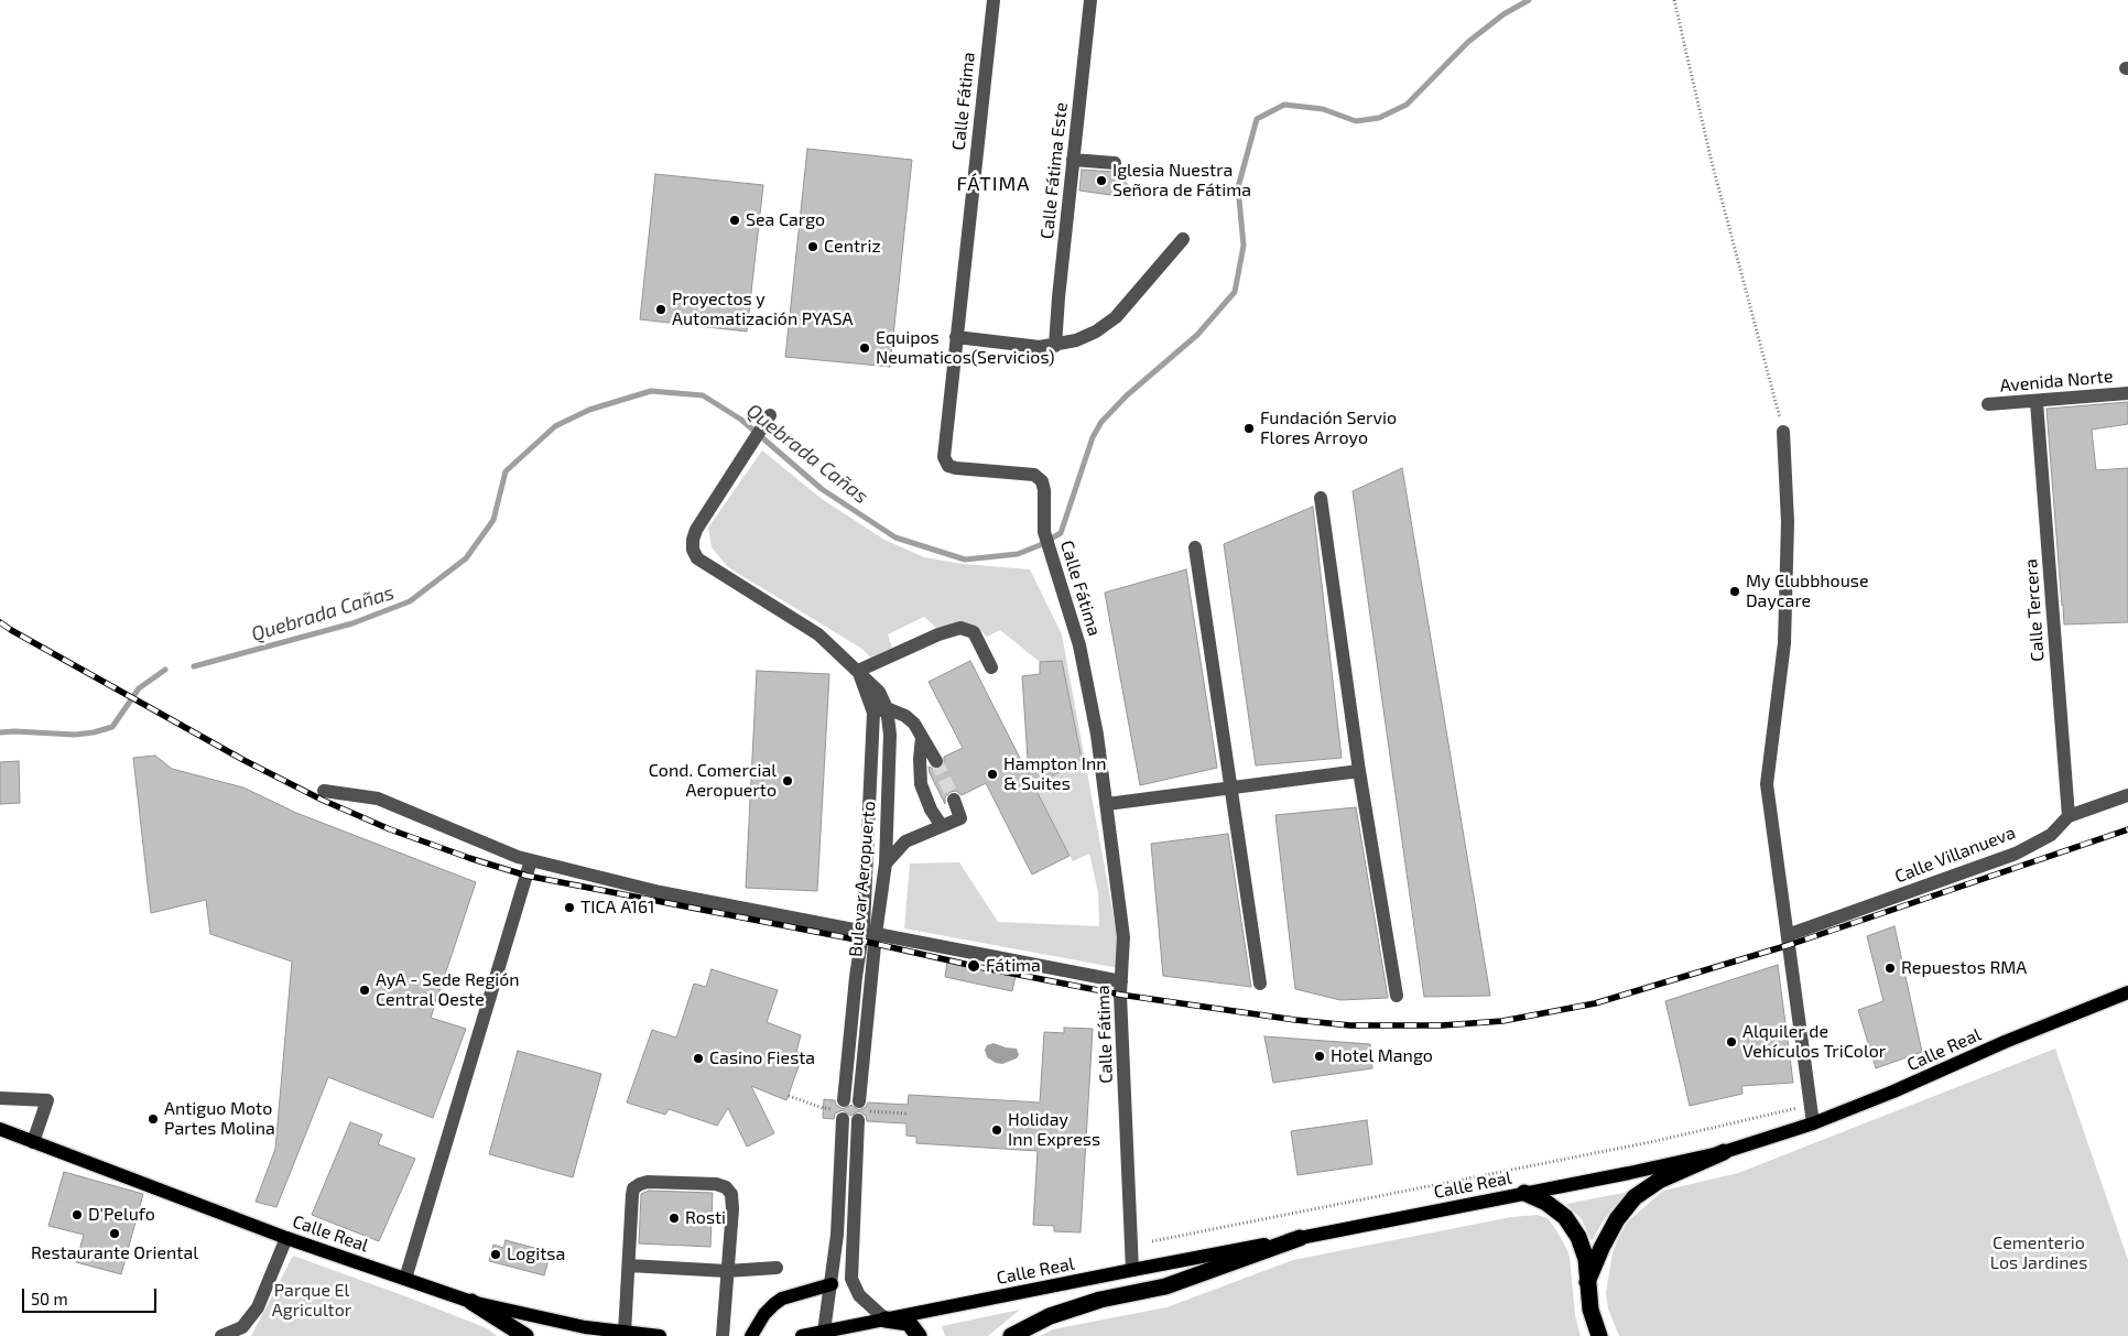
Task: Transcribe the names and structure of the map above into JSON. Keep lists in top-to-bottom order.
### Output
{
  "streets": {
    "main road": ["Calle Real"],
    "street": [
      "Calle Fátima",
      "Calle Fátima Este",
      "Avenida Norte",
      "Calle Tercera",
      "Calle Villanueva",
      "Bulevar Aeropuerto"
    ]
  },
  "crossings": [
    ["Calle Fátima", "Calle Real"],
    ["Avenida Norte", "Calle Tercera"],
    ["Calle Tercera", "Calle Villanueva"]
  ],
  "districts": ["FÁTIMA"],
  "water": ["Quebrada Cañas"],
  "parks": ["Cementerio Los Jardines", "Parque El Agricultor"],
  "places": [
    "Iglesia Nuestra Señora de Fátima",
    "Sea Cargo",
    "Centriz",
    "Proyectos y Automatización PYASA",
    "Equipos Neumaticos(Servicios)",
    "Fundación Servio Flores Arroyo",
    "My Clubbhouse Daycare",
    "Hampton Inn & Suites",
    "Cond. Comercial Aeropuerto",
    "TICA A161",
    "Fátima",
    "Repuestos RMA",
    "AyA - Sede Región Central Oeste",
    "Alquiler de Vehículos TriColor",
    "Hotel Mango",
    "Casino Fiesta",
    "Antiguo Moto Partes Molina",
    "Holiday Inn Express",
    "D'Pelufo",
    "Rosti",
    "Restaurante Oriental",
    "Logitsa"
  ],
  "scale_bar": "50 m"
}
